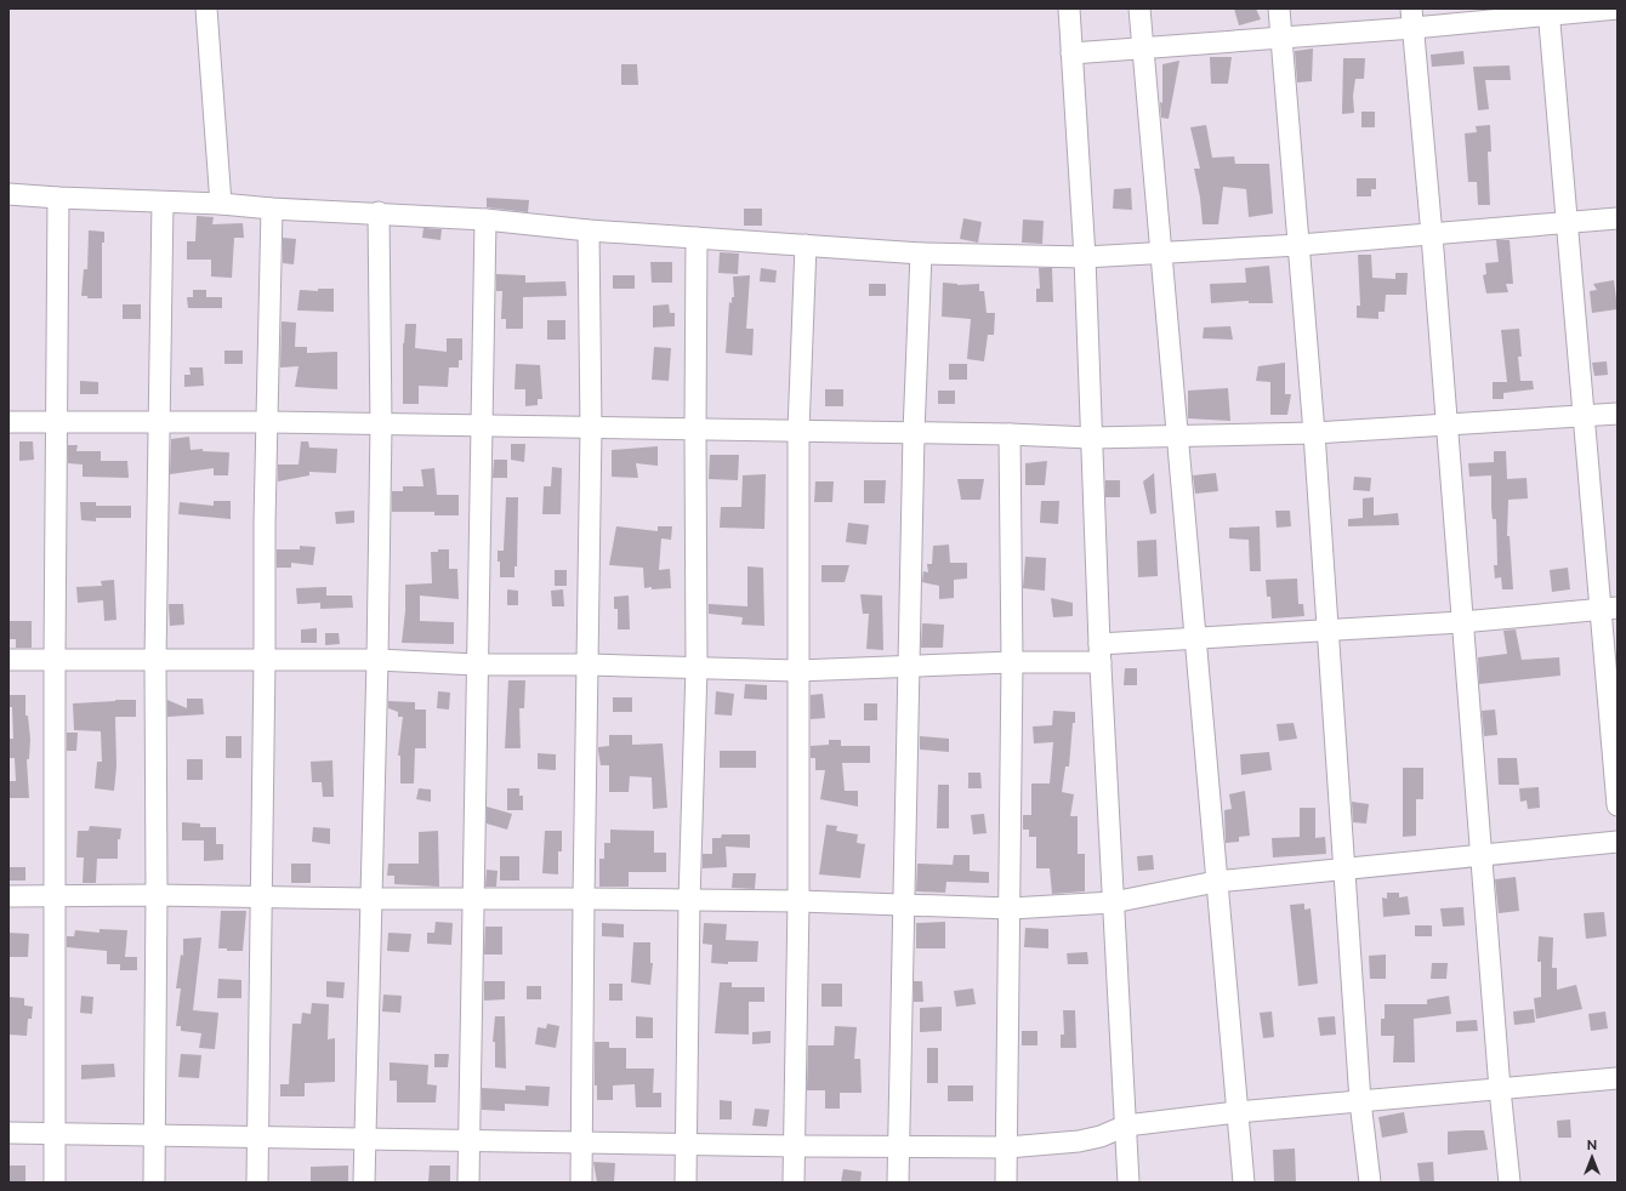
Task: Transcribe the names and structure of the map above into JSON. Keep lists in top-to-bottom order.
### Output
{
  "north": "top"
}
